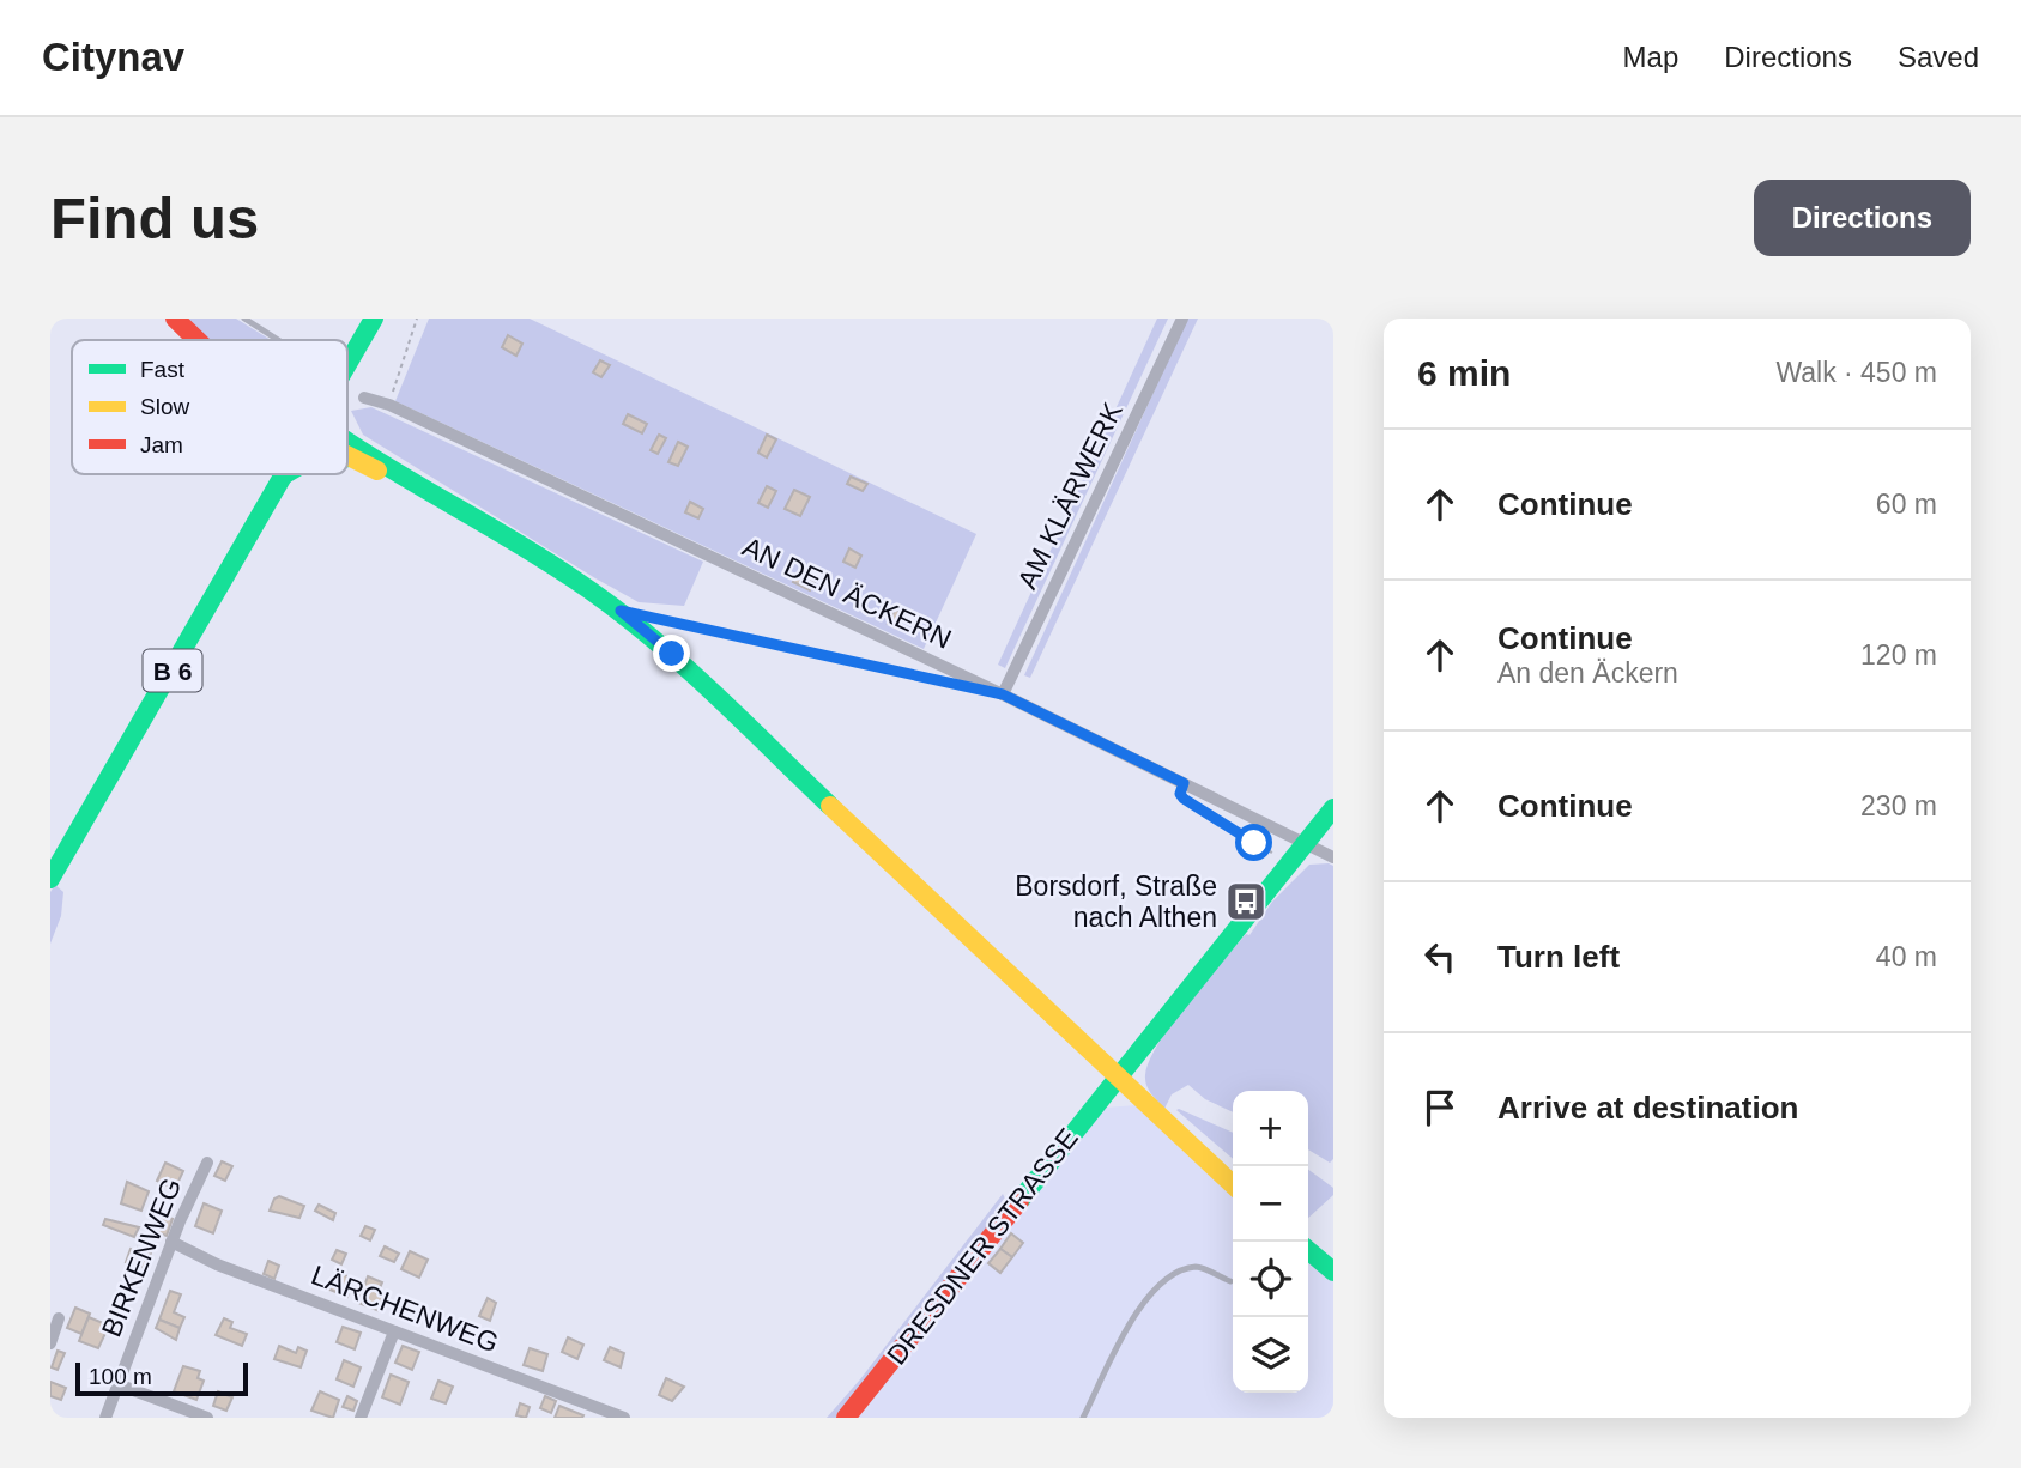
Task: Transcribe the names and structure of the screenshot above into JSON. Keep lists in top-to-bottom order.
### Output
{
  "streets": {
    "main road": ["B 6", "DRESDNER STRASSE"],
    "street": [
      "AM KLÄRWERK",
      "AN DEN ÄCKERN",
      "BIRKENWEG",
      "LÄRCHENWEG"
    ]
  },
  "crossings": [
    ["AM KLÄRWERK", "AN DEN ÄCKERN"],
    ["AN DEN ÄCKERN", "DRESDNER STRASSE"],
    ["BIRKENWEG", "LÄRCHENWEG"]
  ],
  "places": {
    "bus stop": ["Borsdorf, Straße nach Althen"]
  },
  "legend": ["Fast", "Slow", "Jam"],
  "scale_bar": "100 m",
  "page": {
    "header": "Citynav",
    "nav": ["Map", "Directions", "Saved"],
    "buttons": "Directions",
    "title": "Find us",
    "heading": ["6 min", "Walk · 450 m"],
    "list": [
      ["Continue", "60 m"],
      ["Continue", "An den Äckern", "120 m"],
      ["Continue", "230 m"],
      ["Turn left", "40 m"],
      "Arrive at destination"
    ],
    "map_buttons": ["+", "−"],
    "scale": "100 m"
  }
}
